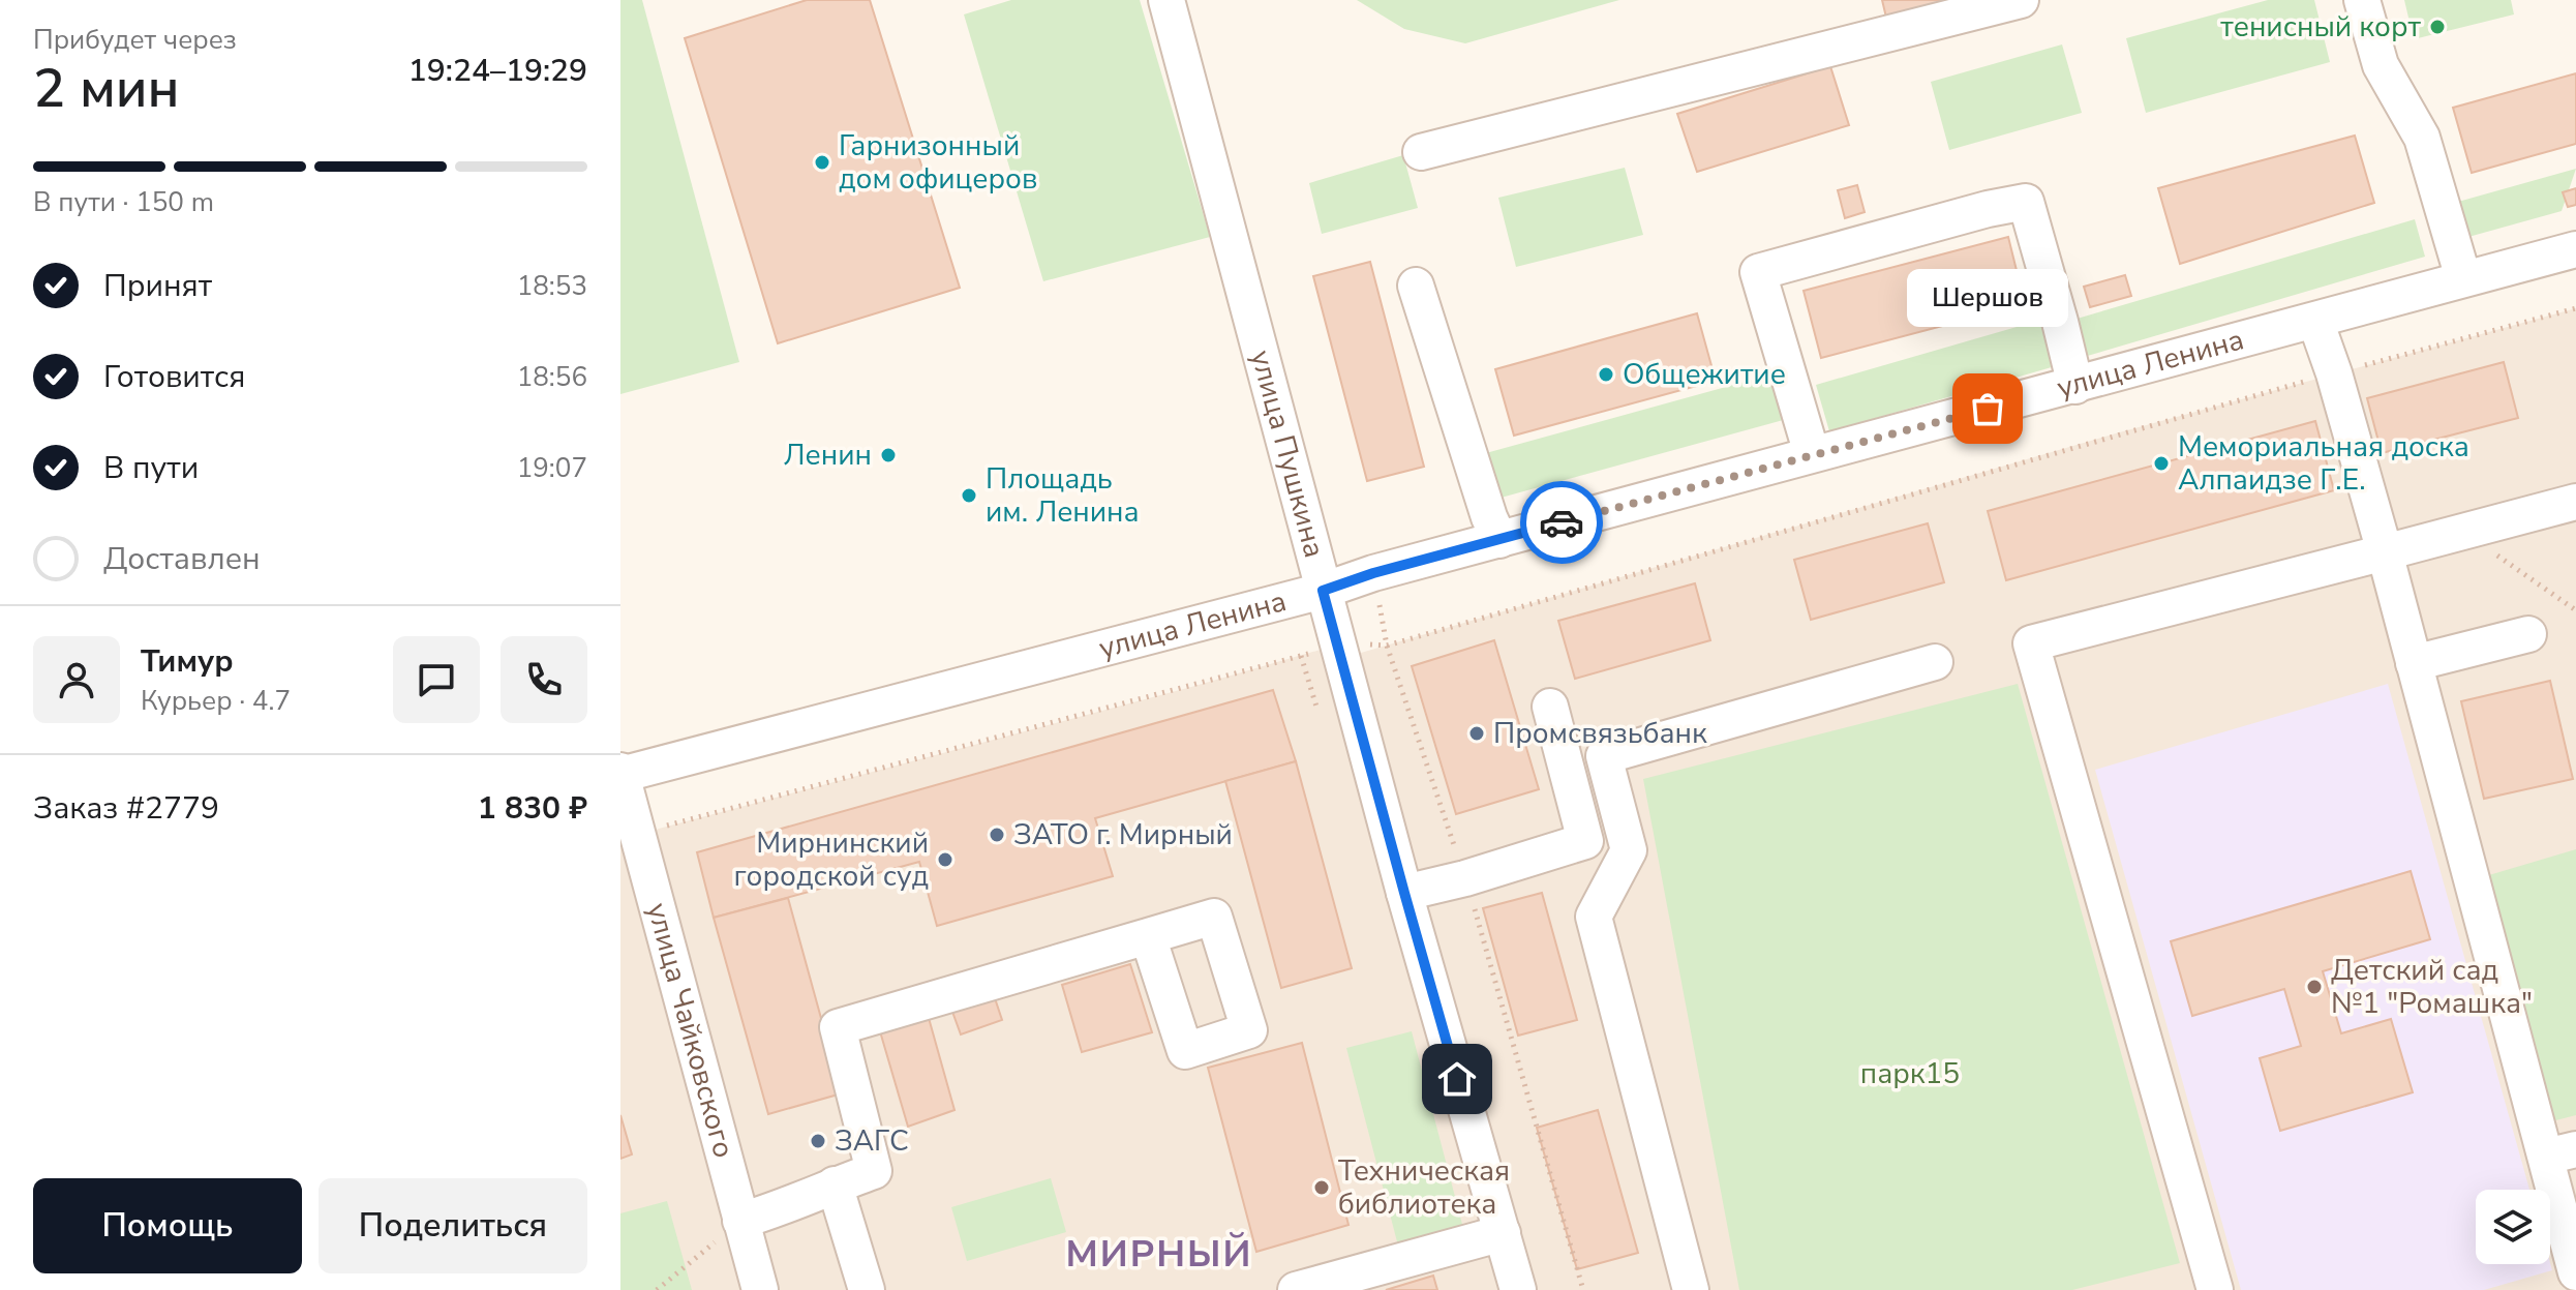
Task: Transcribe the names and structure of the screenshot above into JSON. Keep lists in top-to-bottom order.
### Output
{
  "streets": {
    "street": ["улица Ленина", "улица Пушкина", "улица Чайковского"]
  },
  "crossings": [
    ["улица Ленина", "улица Пушкина"],
    ["улица Ленина", "улица Чайковского"]
  ],
  "districts": ["МИРНЫЙ"],
  "parks": ["парк15"],
  "places": [
    "тенисный корт",
    "Гарнизонный дом офицеров",
    "Общежитие",
    "Шершов",
    "Ленин",
    "Мемориальная доска Алпаидзе Г.Е.",
    "Площадь им. Ленина",
    "Промсвязьбанк",
    "ЗАТО г. Мирный",
    "Мирнинский городской суд",
    "Детский сад №1 \"Ромашка\"",
    "ЗАГС",
    "Техническая библиотека"
  ],
  "page": {
    "heading": ["2 мин", "Прибудет через", "19:24–19:29"],
    "panel": [
      "Тимур",
      "Курьер · 4.7",
      "Заказ #2779",
      "1 830 ₽"
    ],
    "bar": "В пути · 150 m",
    "list": [
      ["Принят", "18:53"],
      ["Готовится", "18:56"],
      ["В пути", "19:07"],
      "Доставлен"
    ],
    "bubble": "Шершов",
    "buttons": ["Помощь", "Поделиться"]
  }
}
